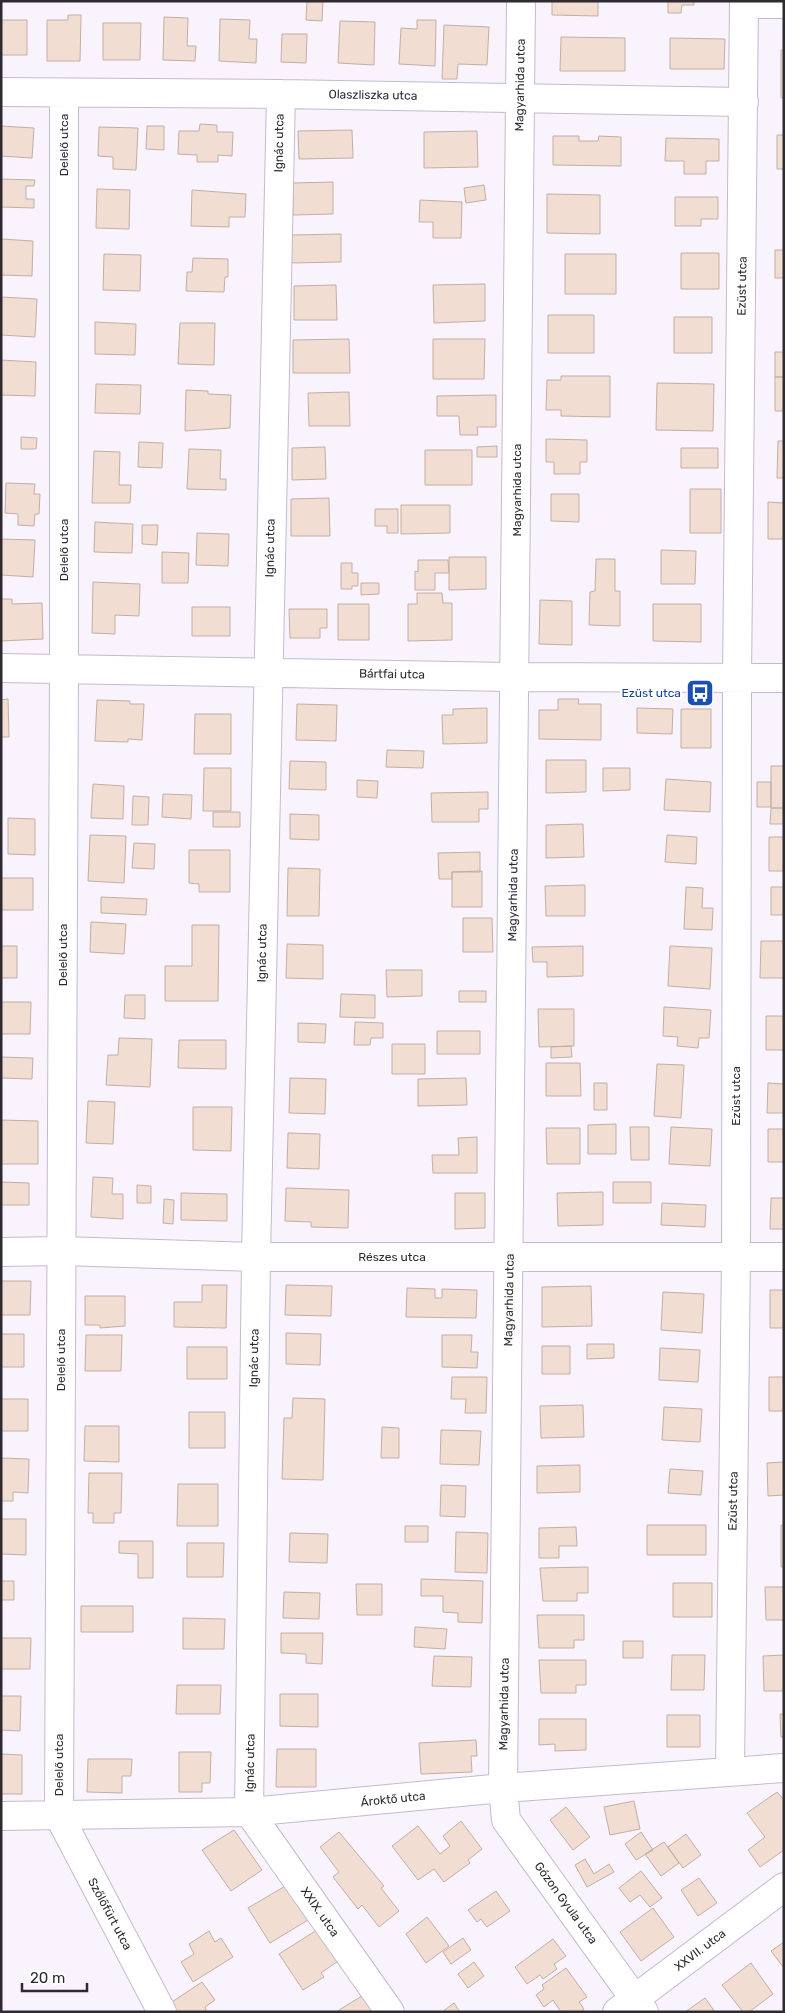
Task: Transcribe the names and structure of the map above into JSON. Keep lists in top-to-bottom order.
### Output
{
  "streets": {
    "street": [
      "Magyarhida utca",
      "Olaszliszka utca",
      "Ignác utca",
      "Delelő utca",
      "Ezüst utca",
      "Bártfai utca",
      "Részes utca",
      "Ároktő utca",
      "Gózon Gyula utca",
      "XXIX. utca",
      "Szőlőfürt utca",
      "XXVII. utca"
    ]
  },
  "crossings": [
    ["Magyarhida utca", "Olaszliszka utca"],
    ["Magyarhida utca", "Bártfai utca"],
    ["Magyarhida utca", "Részes utca"],
    ["Magyarhida utca", "Ároktő utca"],
    ["Magyarhida utca", "Gózon Gyula utca"],
    ["Olaszliszka utca", "Ignác utca"],
    ["Olaszliszka utca", "Delelő utca"],
    ["Olaszliszka utca", "Ezüst utca"],
    ["Ignác utca", "Bártfai utca"],
    ["Ignác utca", "Részes utca"],
    ["Ignác utca", "Ároktő utca"],
    ["Ignác utca", "XXIX. utca"],
    ["Delelő utca", "Bártfai utca"],
    ["Delelő utca", "Részes utca"],
    ["Delelő utca", "Ároktő utca"],
    ["Delelő utca", "Szőlőfürt utca"],
    ["Ezüst utca", "Bártfai utca"],
    ["Ezüst utca", "Részes utca"],
    ["Ezüst utca", "Ároktő utca"],
    ["Ároktő utca", "Gózon Gyula utca"],
    ["Ároktő utca", "XXIX. utca"],
    ["Ároktő utca", "Szőlőfürt utca"],
    ["Gózon Gyula utca", "XXVII. utca"]
  ],
  "places": {
    "bus stop": ["Ezüst utca"]
  },
  "scale_bar": "20 m"
}
